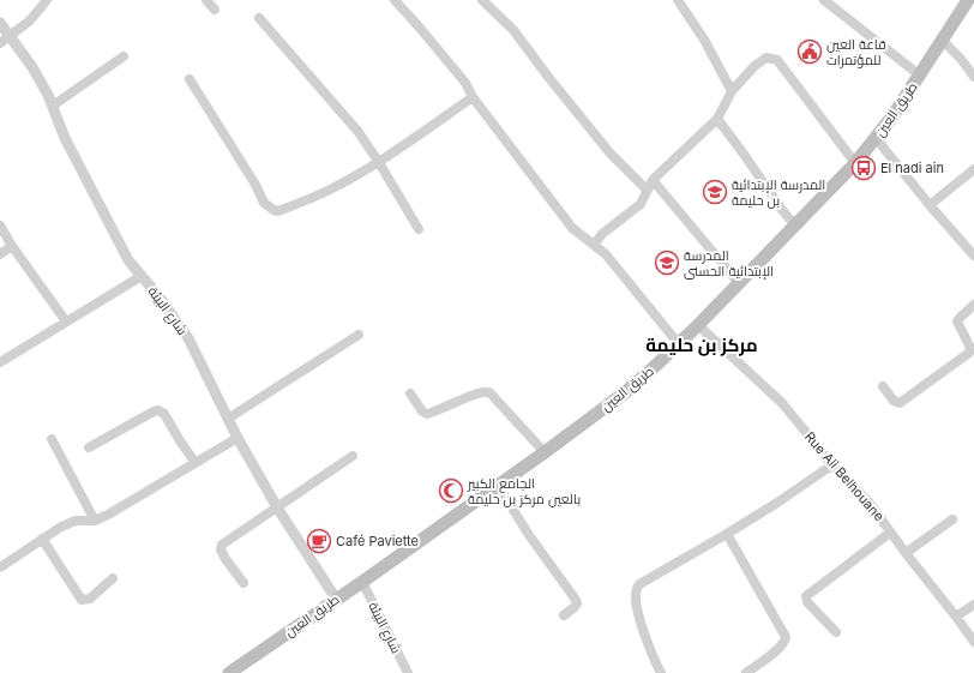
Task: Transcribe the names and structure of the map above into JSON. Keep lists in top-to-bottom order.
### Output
{
  "streets": {
    "main road": ["طريق العين"],
    "street": ["شارع البيئة", "Rue Ali Belhouane"]
  },
  "crossings": [
    ["طريق العين", "شارع البيئة"],
    ["طريق العين", "Rue Ali Belhouane"]
  ],
  "districts": ["مركز بن حليمة"],
  "places": {
    "public building": ["قاعة العين للمؤتمرات"],
    "bus stop": ["El nadi ain"],
    "school or university": ["المدرسة الإبتدائية بن حليمة", "المدرسة الإبتدائية الحسنى"],
    "mosque": ["الجامع الكبير بالعين مركز بن حليمة"],
    "cafe": ["Café Paviette"]
  }
}
